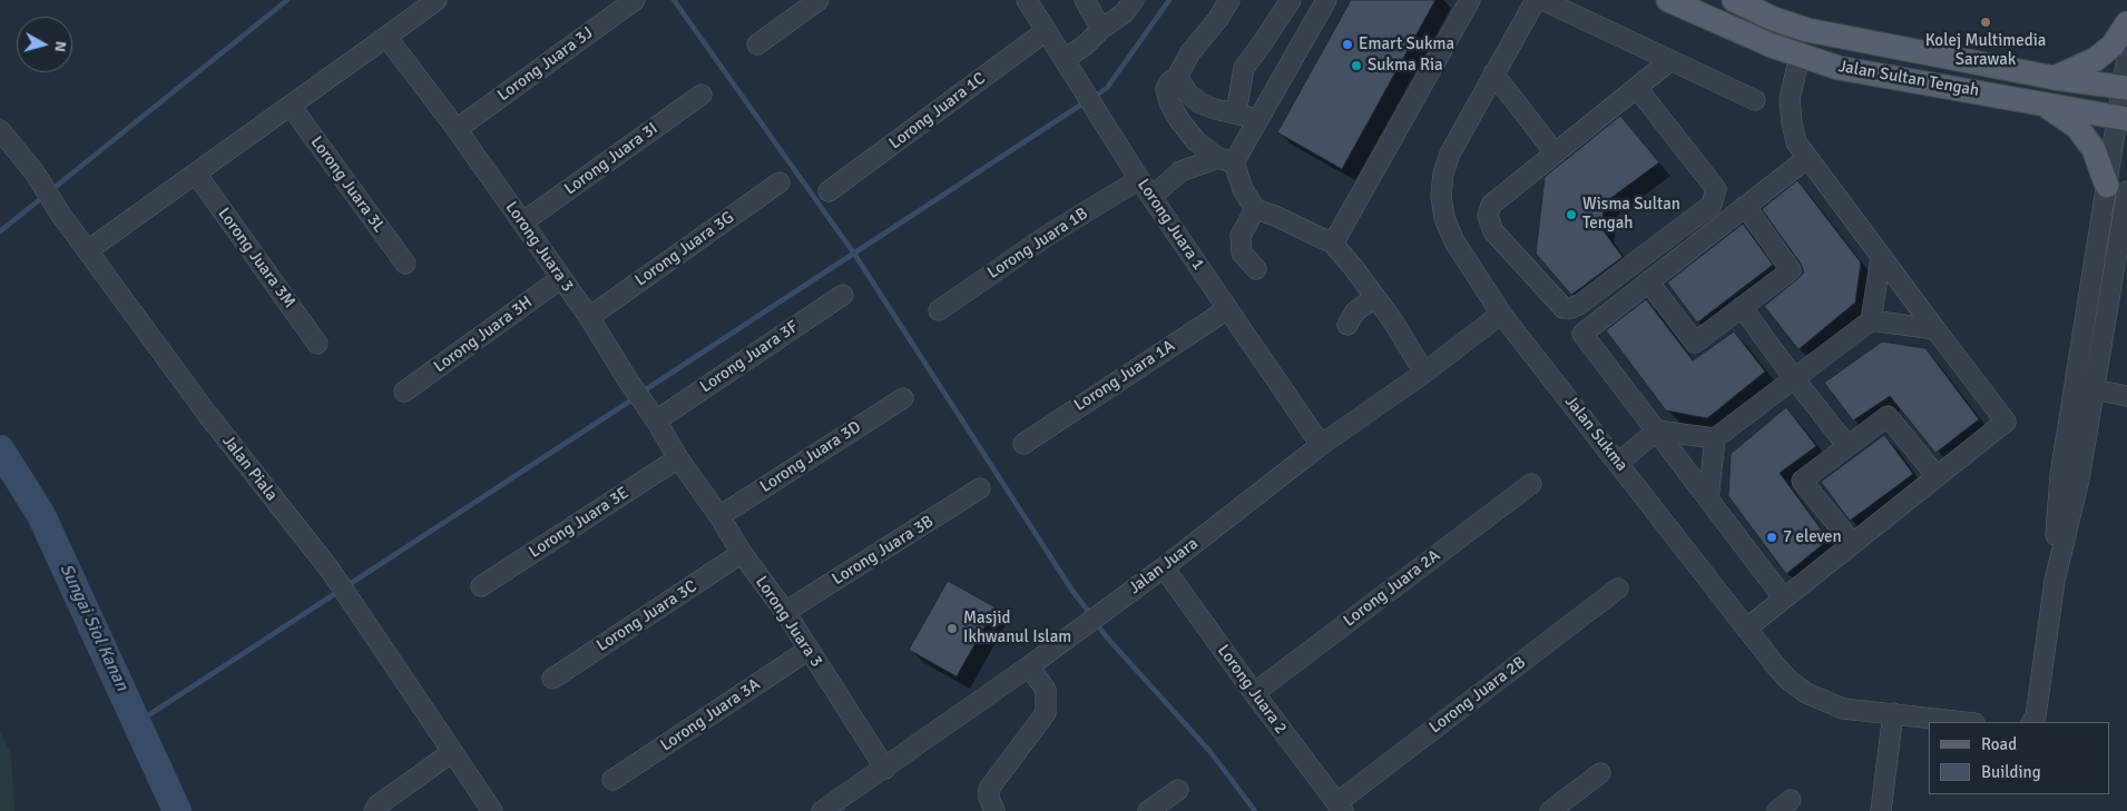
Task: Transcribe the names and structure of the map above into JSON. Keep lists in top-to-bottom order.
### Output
{
  "streets": {
    "main road": ["Jalan Sultan Tengah"],
    "street": [
      "Lorong Juara 3J",
      "Lorong Juara 1C",
      "Lorong Juara 3I",
      "Lorong Juara 3L",
      "Lorong Juara 1",
      "Lorong Juara 1B",
      "Lorong Juara 3",
      "Lorong Juara 3G",
      "Lorong Juara 3M",
      "Lorong Juara 3H",
      "Lorong Juara 3F",
      "Lorong Juara 1A",
      "Jalan Sukma",
      "Lorong Juara 3D",
      "Jalan Piala",
      "Lorong Juara 3E",
      "Lorong Juara 3B",
      "Jalan Juara",
      "Lorong Juara 2A",
      "Lorong Juara 3C",
      "Lorong Juara 2",
      "Lorong Juara 2B",
      "Lorong Juara 3A"
    ]
  },
  "crossings": [
    ["Lorong Juara 3J", "Lorong Juara 3"],
    ["Lorong Juara 1C", "Lorong Juara 1"],
    ["Lorong Juara 3I", "Lorong Juara 3"],
    ["Lorong Juara 1", "Lorong Juara 1B"],
    ["Lorong Juara 1", "Lorong Juara 1A"],
    ["Lorong Juara 1", "Jalan Juara"],
    ["Lorong Juara 3", "Lorong Juara 3G"],
    ["Lorong Juara 3", "Lorong Juara 3H"],
    ["Lorong Juara 3", "Lorong Juara 3F"],
    ["Lorong Juara 3", "Lorong Juara 3D"],
    ["Lorong Juara 3", "Lorong Juara 3E"],
    ["Lorong Juara 3", "Lorong Juara 3B"],
    ["Lorong Juara 3", "Jalan Juara"],
    ["Lorong Juara 3", "Lorong Juara 3C"],
    ["Lorong Juara 3", "Lorong Juara 3A"],
    ["Jalan Sukma", "Jalan Juara"],
    ["Jalan Juara", "Lorong Juara 2"],
    ["Lorong Juara 2A", "Lorong Juara 2"],
    ["Lorong Juara 2", "Lorong Juara 2B"]
  ],
  "water": ["Sungai Siol Kanan"],
  "places": [
    "Kolej Multimedia Sarawak",
    "Emart Sukma",
    "Sukma Ria",
    "Wisma Sultan Tengah",
    "7 eleven",
    "Masjid Ikhwanul Islam"
  ],
  "legend": ["Road", "Building"],
  "north": "right"
}
